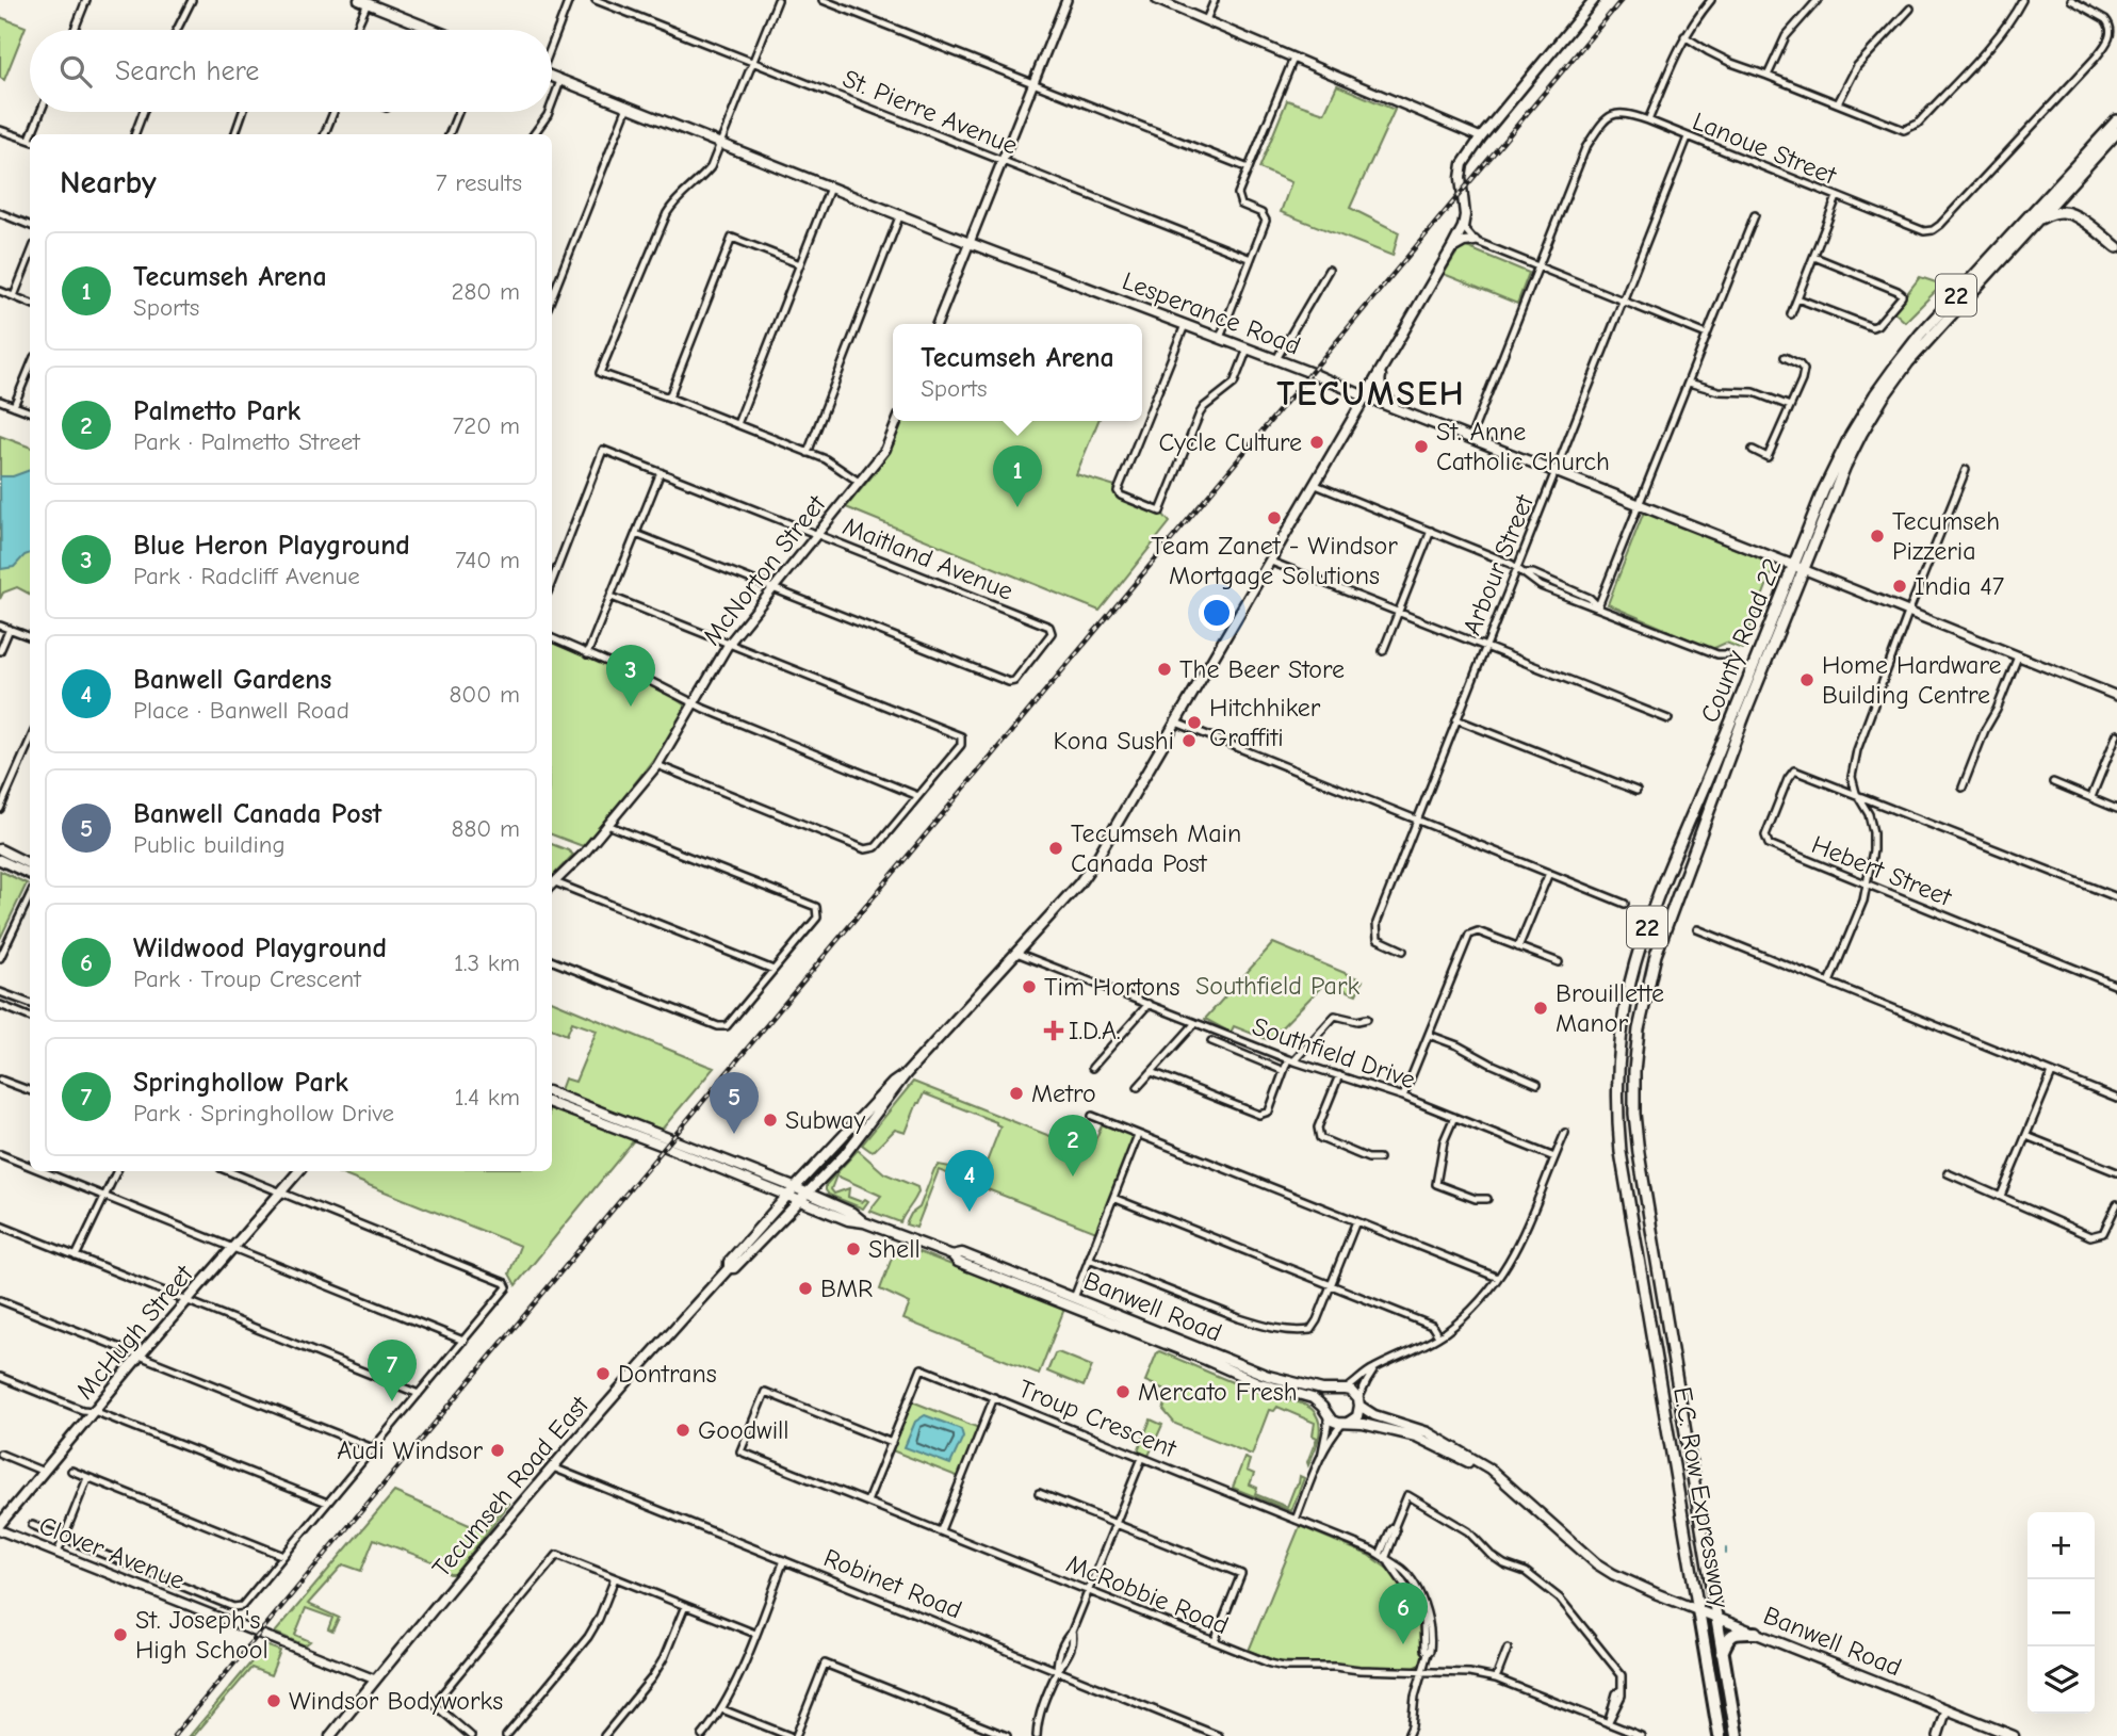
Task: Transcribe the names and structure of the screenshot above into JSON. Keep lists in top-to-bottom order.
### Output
{
  "streets": {
    "highway": ["E.C. Row Expressway"],
    "main road": [
      "22",
      "Lesperance Road",
      "County Road 22",
      "Banwell Road",
      "McHugh Street",
      "Tecumseh Road East"
    ],
    "street": [
      "St. Pierre Avenue",
      "Lanoue Street",
      "Maitland Avenue",
      "Arbour Street",
      "McNorton Street",
      "Hebert Street",
      "Southfield Drive",
      "Troup Crescent",
      "Clover Avenue",
      "Robinet Road",
      "McRobbie Road"
    ]
  },
  "crossings": [
    ["Lanoue Street", "Lesperance Road"],
    ["Lanoue Street", "Arbour Street"],
    ["Lesperance Road", "Arbour Street"],
    ["Lesperance Road", "County Road 22"],
    ["Lesperance Road", "Tecumseh Road East"],
    ["Maitland Avenue", "McNorton Street"],
    ["County Road 22", "E.C. Row Expressway"],
    ["Southfield Drive", "Tecumseh Road East"],
    ["Banwell Road", "Tecumseh Road East"],
    ["Banwell Road", "E.C. Row Expressway"],
    ["Troup Crescent", "McRobbie Road"],
    ["Tecumseh Road East", "Clover Avenue"],
    ["Tecumseh Road East", "Robinet Road"]
  ],
  "districts": ["TECUMSEH"],
  "parks": ["Southfield Park"],
  "places": {
    "other": [
      "Cycle Culture",
      "St. Anne Catholic Church",
      "Team Zanet - Windsor Mortgage Solutions",
      "Tecumseh Pizzeria",
      "India 47",
      "The Beer Store",
      "Home Hardware Building Centre",
      "Hitchhiker Graffiti",
      "Kona Sushi",
      "Tecumseh Main Canada Post",
      "Tim Hortons",
      "Brouillette Manor",
      "Metro",
      "Subway",
      "Shell",
      "BMR",
      "Dontrans",
      "Mercato Fresh",
      "Goodwill",
      "Audi Windsor",
      "St. Joseph's High School",
      "Windsor Bodyworks"
    ],
    "health": ["I.D.A."]
  },
  "page": {
    "search": "Search here",
    "heading": ["Nearby", "7 results"],
    "list": [
      {
        "mark": "1",
        "name": "Tecumseh Arena",
        "note": "Sports",
        "value": "280 m"
      },
      {
        "mark": "2",
        "name": "Palmetto Park",
        "note": "Park · Palmetto Street",
        "value": "720 m"
      },
      {
        "mark": "3",
        "name": "Blue Heron Playground",
        "note": "Park · Radcliff Avenue",
        "value": "740 m"
      },
      {
        "mark": "4",
        "name": "Banwell Gardens",
        "note": "Place · Banwell Road",
        "value": "800 m"
      },
      {
        "mark": "5",
        "name": "Banwell Canada Post",
        "note": "Public building",
        "value": "880 m"
      },
      {
        "mark": "6",
        "name": "Wildwood Playground",
        "note": "Park · Troup Crescent",
        "value": "1.3 km"
      },
      {
        "mark": "7",
        "name": "Springhollow Park",
        "note": "Park · Springhollow Drive",
        "value": "1.4 km"
      }
    ],
    "popup": ["Tecumseh Arena", "Sports"],
    "pins": [
      "1",
      "3",
      "5",
      "2",
      "4",
      "7",
      "6"
    ],
    "map_buttons": ["+", "−"]
  }
}
